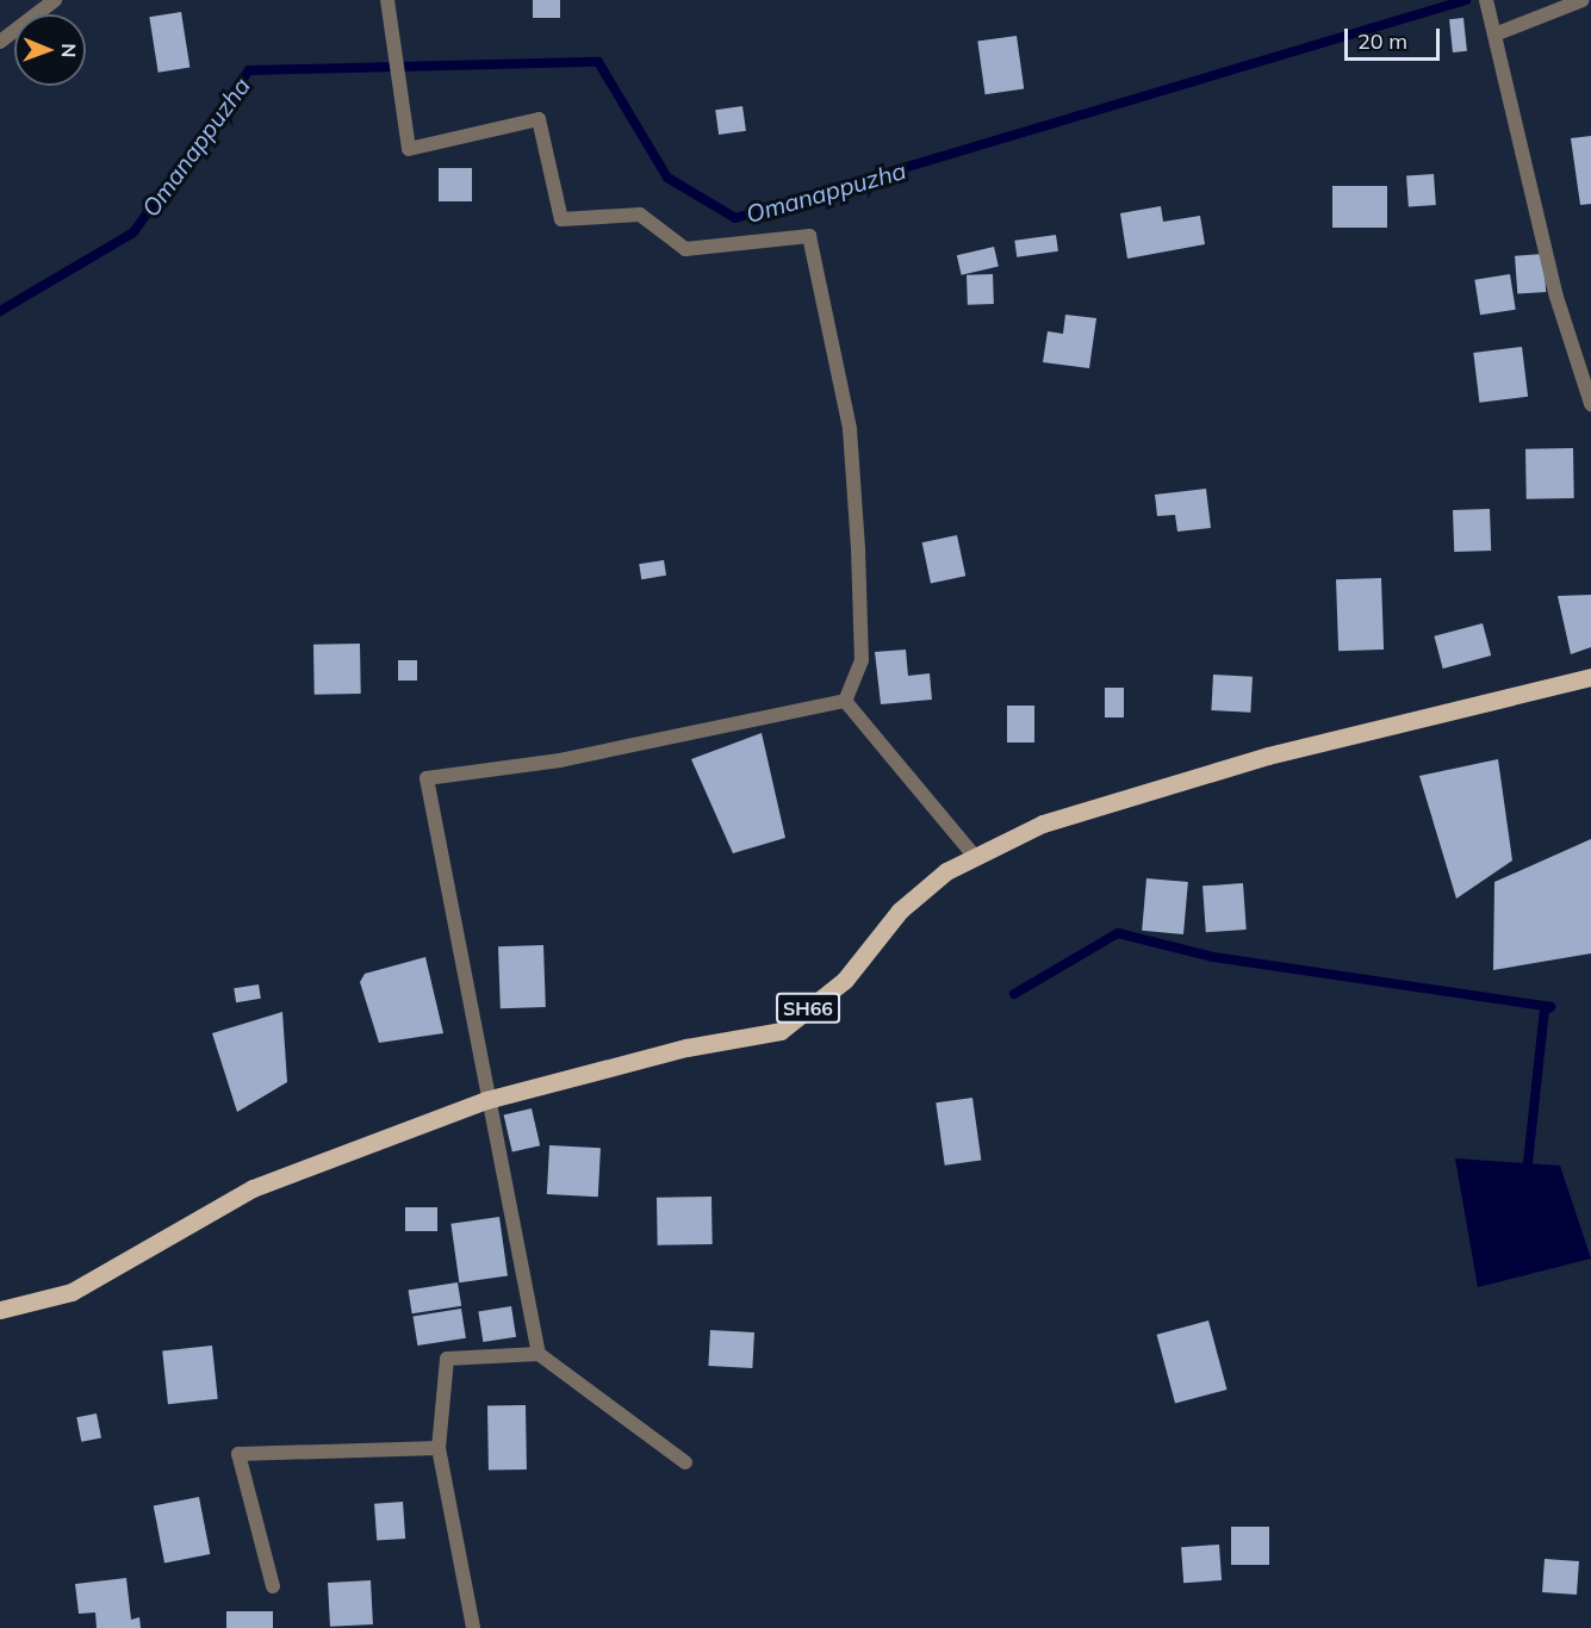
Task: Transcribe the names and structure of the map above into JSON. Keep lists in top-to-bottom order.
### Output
{
  "streets": {
    "main road": ["SH66"]
  },
  "water": ["Omanappuzha"],
  "scale_bar": "20 m",
  "north": "right"
}
